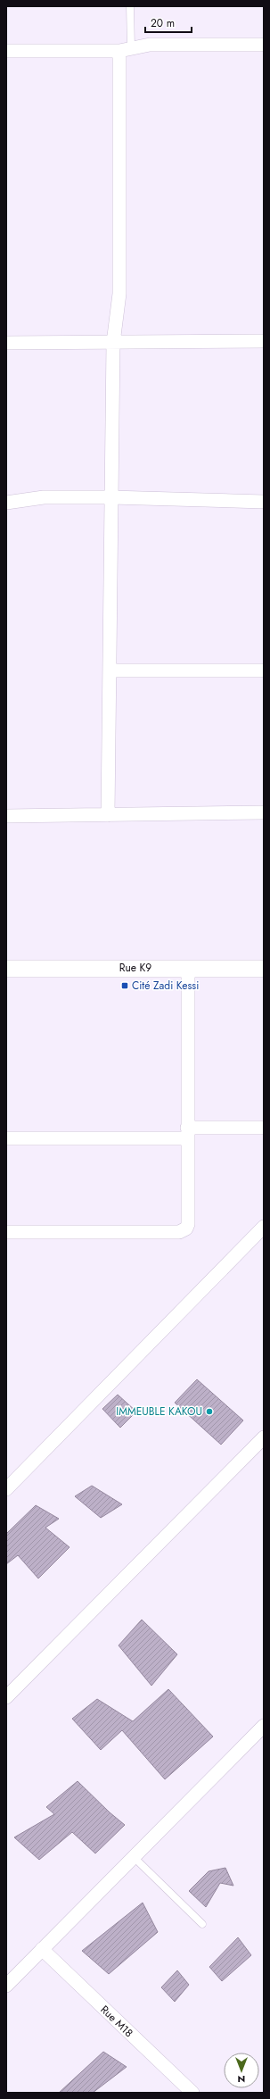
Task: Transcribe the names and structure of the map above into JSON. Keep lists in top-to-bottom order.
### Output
{
  "streets": {
    "street": ["Rue K9", "Rue M18"]
  },
  "places": {
    "transit": ["Cité Zadi Kessi"],
    "other": ["IMMEUBLE KAKOU"]
  },
  "scale_bar": "20 m",
  "north": "bottom"
}
